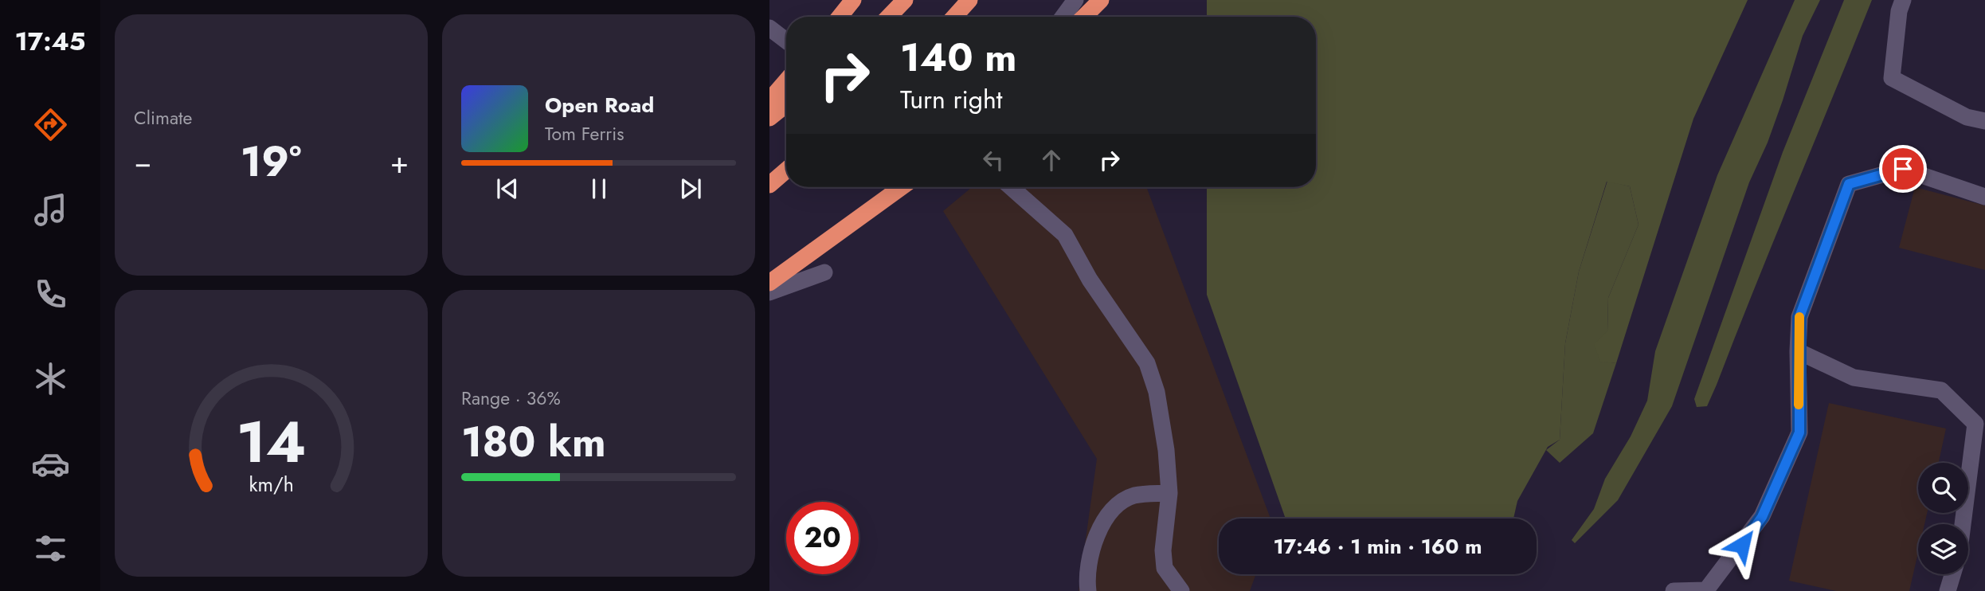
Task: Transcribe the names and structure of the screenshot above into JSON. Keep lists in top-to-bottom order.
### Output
{
  "page": {
    "tabs": "17:45",
    "tile": [
      "Climate",
      ["Range · 36%", "180 km"]
    ],
    "turn": ["140 m", "Turn right"],
    "song": ["Open Road", "Tom Ferris"],
    "heat": ["−", "19°", "+"],
    "limit": "20",
    "trip": "17:46 · 1 min · 160 m",
    "gauge": ["14", "km/h"]
  }
}
